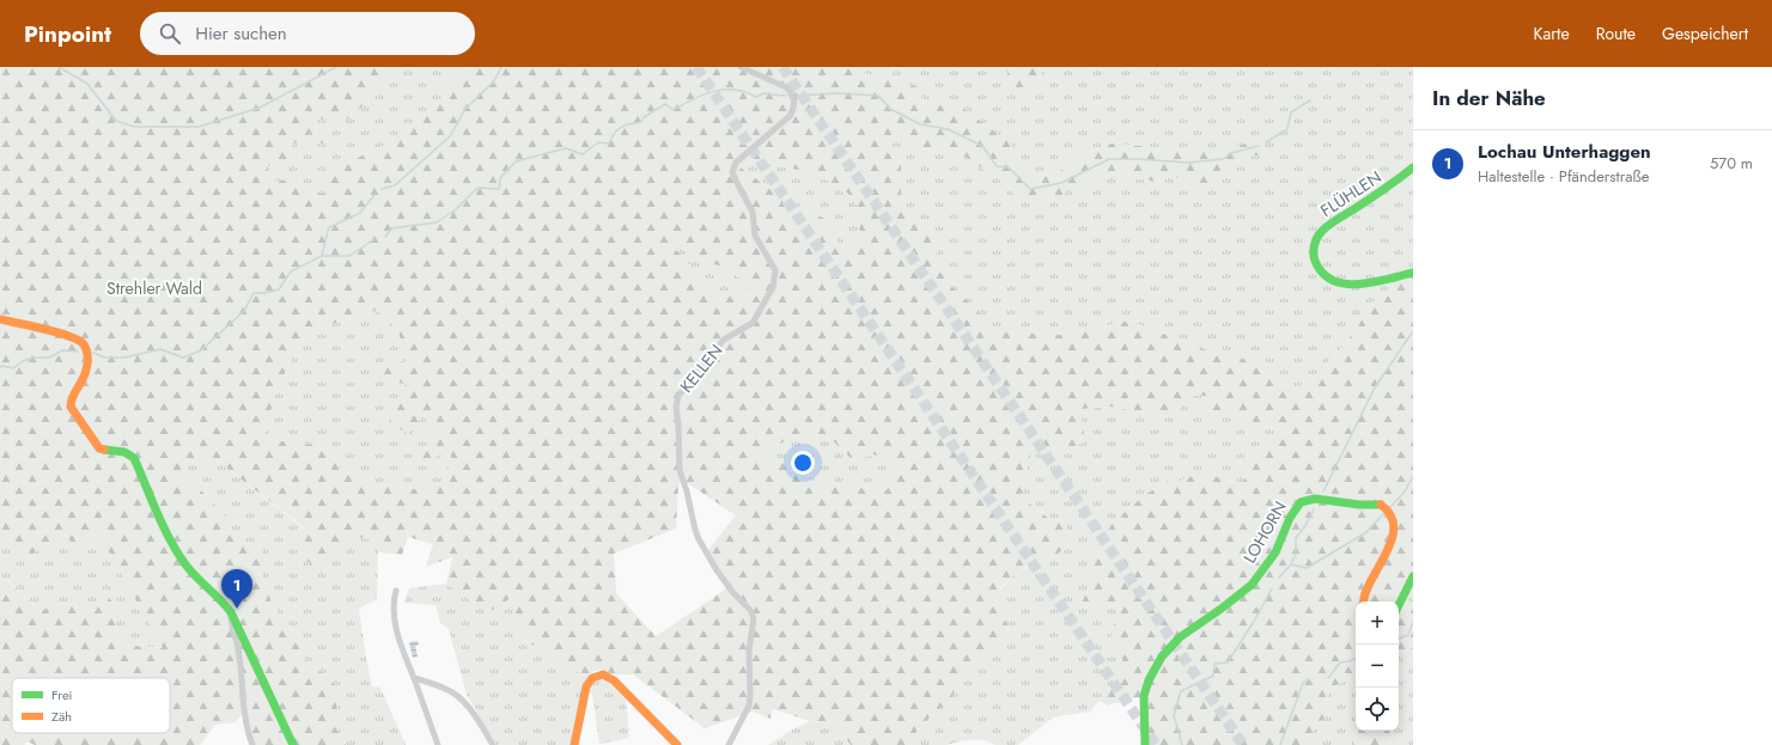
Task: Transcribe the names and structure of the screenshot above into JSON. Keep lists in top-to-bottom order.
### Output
{
  "streets": {
    "street": ["FLÜHLEN", "KELLEN", "LOHORN"]
  },
  "parks": ["Strehler Wald"],
  "legend": ["Frei", "Zäh"],
  "page": {
    "header": "Pinpoint",
    "search": "Hier suchen",
    "nav": ["Karte", "Route", "Gespeichert"],
    "heading": "In der Nähe",
    "list": [
      {
        "mark": "1",
        "name": "Lochau Unterhaggen",
        "note": "Haltestelle · Pfänderstraße",
        "value": "570 m"
      }
    ],
    "pins": "1",
    "map_buttons": ["+", "−"]
  }
}
